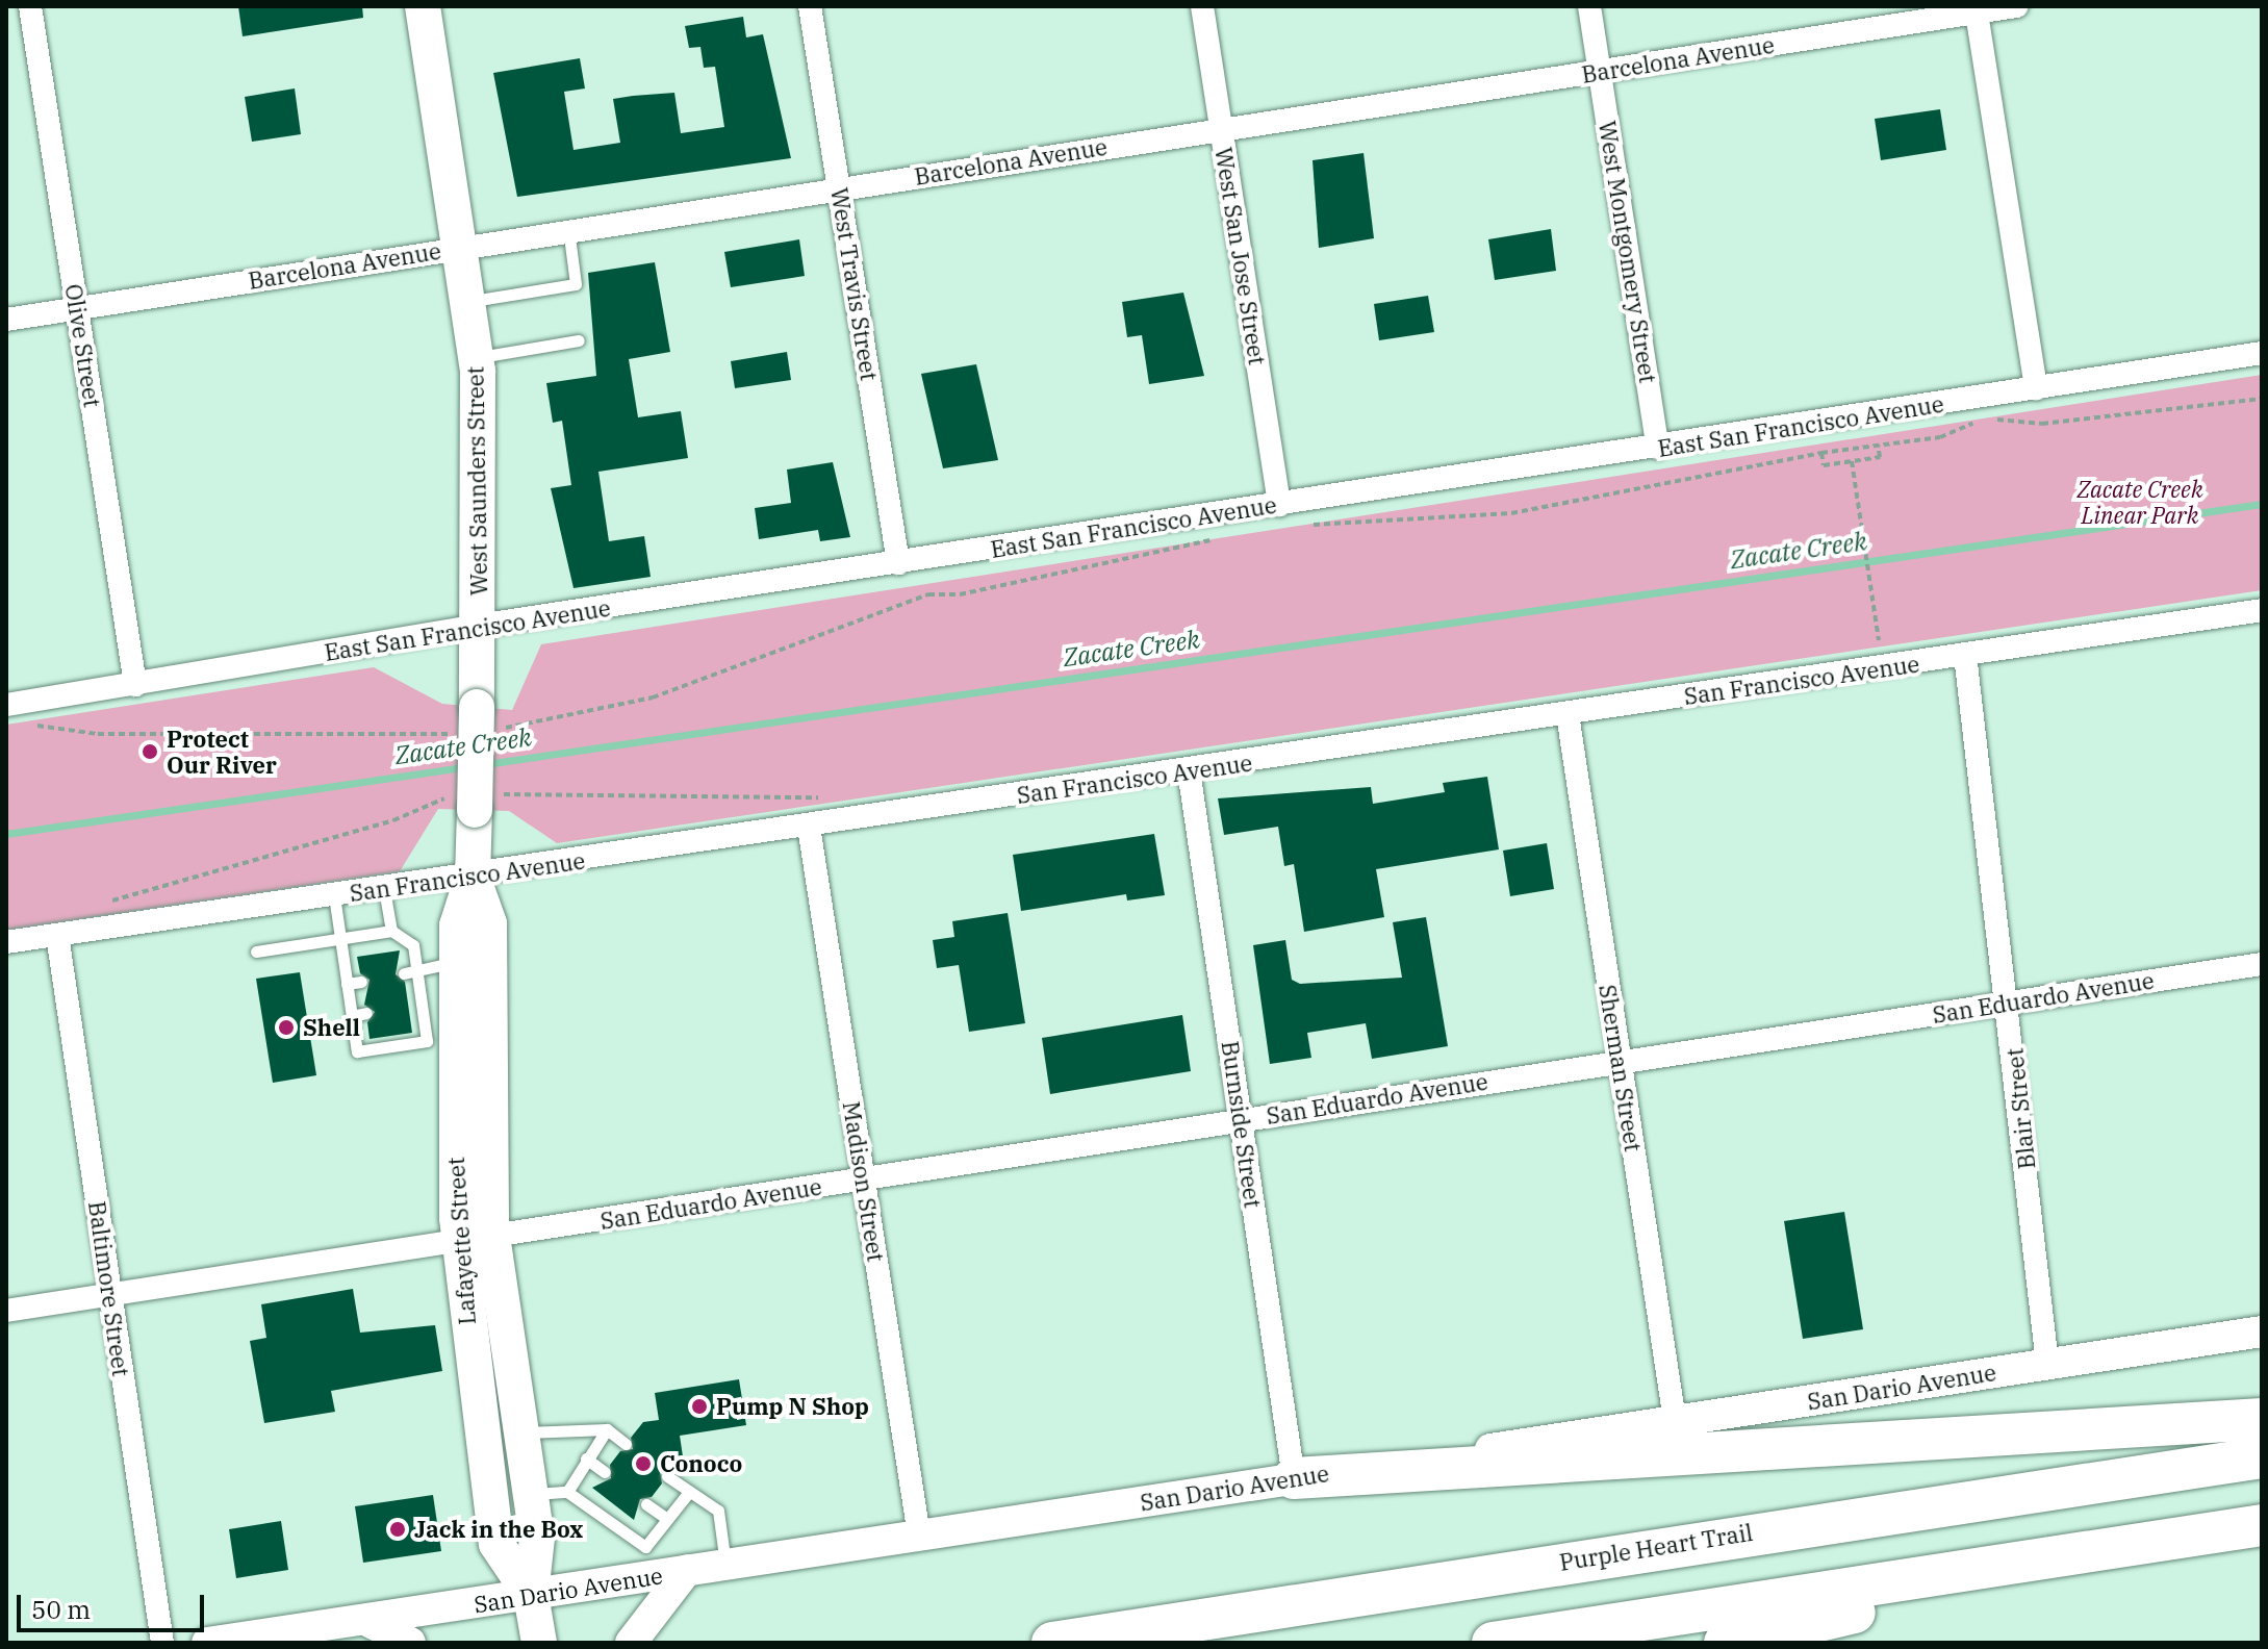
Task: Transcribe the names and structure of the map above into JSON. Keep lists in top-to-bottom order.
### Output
{
  "streets": {
    "highway": ["Purple Heart Trail"],
    "main road": ["West Saunders Street", "Lafayette Street", "San Dario Avenue"],
    "street": [
      "Barcelona Avenue",
      "West Montgomery Street",
      "West San Jose Street",
      "West Travis Street",
      "Olive Street",
      "East San Francisco Avenue",
      "San Francisco Avenue",
      "San Eduardo Avenue",
      "Sherman Street",
      "Blair Street",
      "Burnside Street",
      "Madison Street",
      "Baltimore Street"
    ]
  },
  "crossings": [
    ["Barcelona Avenue", "West Montgomery Street"],
    ["Barcelona Avenue", "West San Jose Street"],
    ["Barcelona Avenue", "West Travis Street"],
    ["Barcelona Avenue", "Olive Street"],
    ["Barcelona Avenue", "West Saunders Street"],
    ["West Montgomery Street", "East San Francisco Avenue"],
    ["West San Jose Street", "East San Francisco Avenue"],
    ["West Travis Street", "East San Francisco Avenue"],
    ["Olive Street", "East San Francisco Avenue"],
    ["East San Francisco Avenue", "West Saunders Street"],
    ["West Saunders Street", "Lafayette Street"],
    ["San Francisco Avenue", "Sherman Street"],
    ["San Francisco Avenue", "Blair Street"],
    ["San Francisco Avenue", "Burnside Street"],
    ["San Francisco Avenue", "Madison Street"],
    ["San Francisco Avenue", "Lafayette Street"],
    ["San Francisco Avenue", "Baltimore Street"],
    ["San Eduardo Avenue", "Sherman Street"],
    ["San Eduardo Avenue", "Blair Street"],
    ["San Eduardo Avenue", "Burnside Street"],
    ["San Eduardo Avenue", "Madison Street"],
    ["San Eduardo Avenue", "Lafayette Street"],
    ["San Eduardo Avenue", "Baltimore Street"],
    ["Sherman Street", "San Dario Avenue"],
    ["Blair Street", "San Dario Avenue"],
    ["Burnside Street", "San Dario Avenue"],
    ["Madison Street", "San Dario Avenue"],
    ["Lafayette Street", "San Dario Avenue"]
  ],
  "water": ["Zacate Creek"],
  "parks": ["Zacate Creek Linear Park"],
  "places": [
    "Protect Our River",
    "Shell",
    "Pump N Shop",
    "Conoco",
    "Jack in the Box"
  ],
  "scale_bar": "50 m"
}
